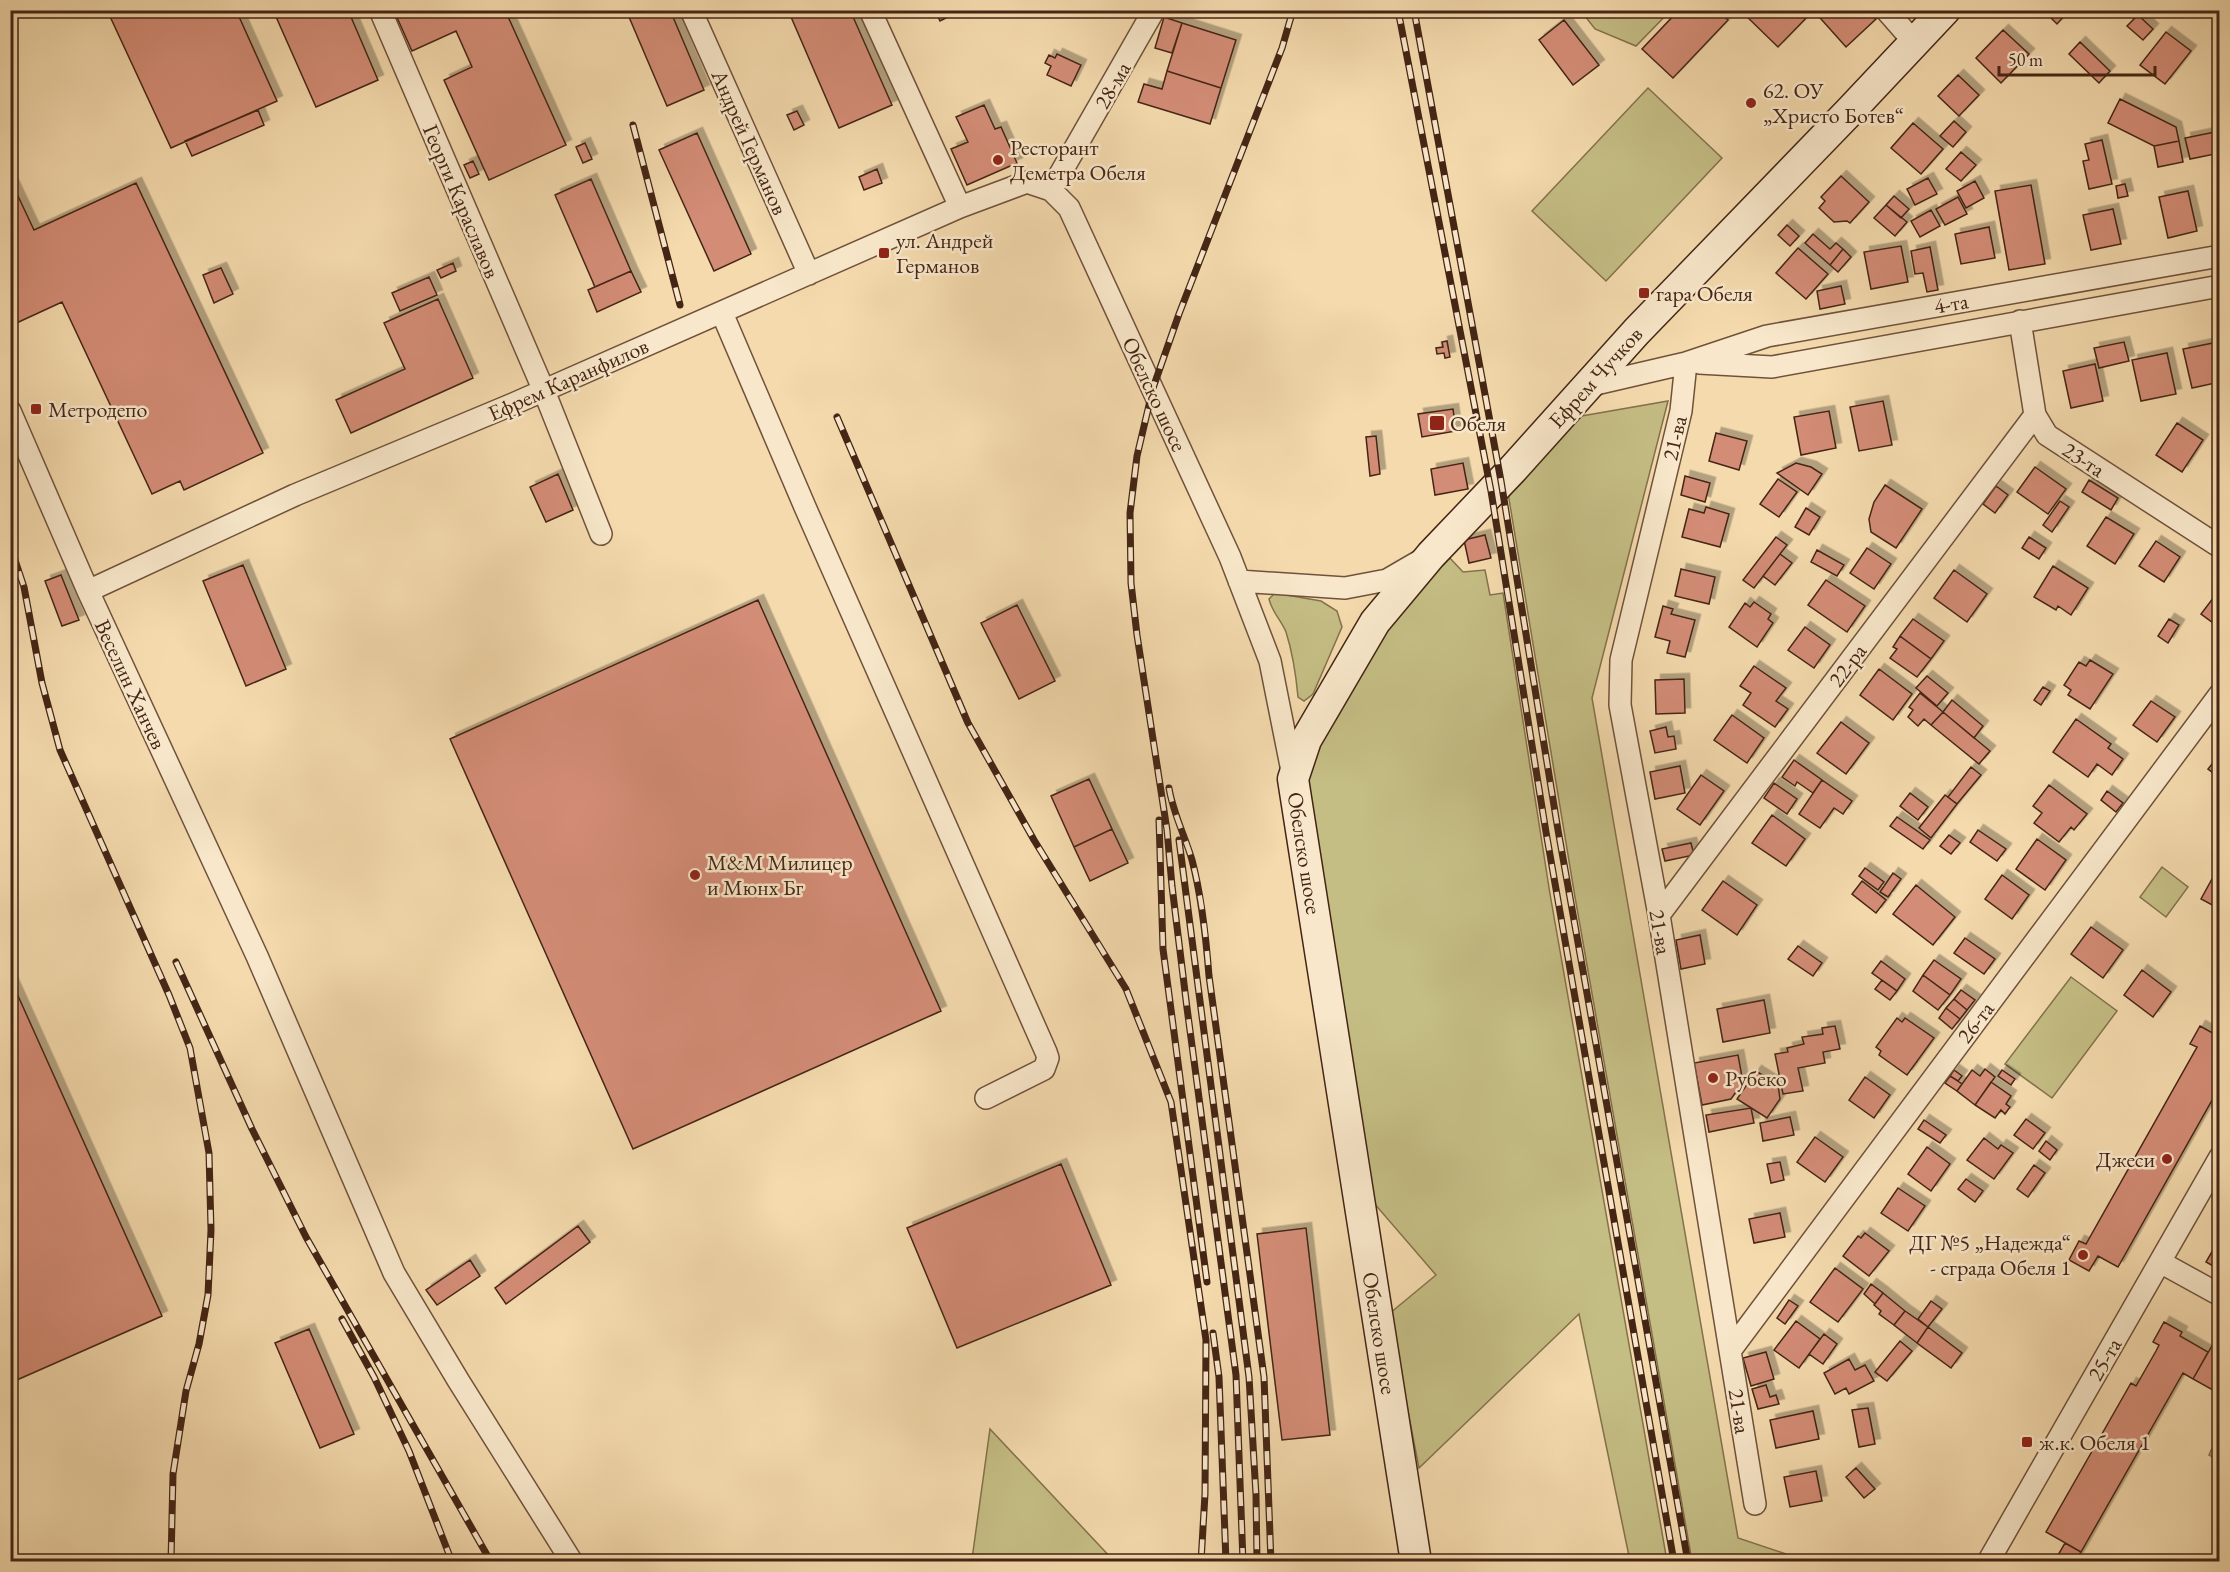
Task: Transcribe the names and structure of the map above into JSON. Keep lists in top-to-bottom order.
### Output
{
  "streets": {
    "street": [
      "28-ма",
      "Андрей Германов",
      "Георги Караславов",
      "4-та",
      "Ефрем Чучков",
      "Ефрем Каранфилов",
      "Обелско шосе",
      "21-ва",
      "23-та",
      "22-ра",
      "Веселин Ханчев",
      "26-та",
      "25-та"
    ]
  },
  "crossings": [
    ["28-ма", "Ефрем Каранфилов"],
    ["28-ма", "Обелско шосе"],
    ["Андрей Германов", "Ефрем Каранфилов"],
    ["Георги Караславов", "Ефрем Каранфилов"],
    ["4-та", "Ефрем Чучков"],
    ["4-та", "21-ва"],
    ["4-та", "23-та"],
    ["Ефрем Чучков", "Обелско шосе"],
    ["Ефрем Каранфилов", "Обелско шосе"],
    ["Ефрем Каранфилов", "Веселин Ханчев"],
    ["21-ва", "22-ра"],
    ["21-ва", "26-та"],
    ["23-та", "22-ра"]
  ],
  "places": {
    "other": [
      "62. ОУ „Христо Ботев“",
      "Ресторант Деметра Обеля",
      "М&M Mилицер и Мюнх Бг",
      "Рубеко",
      "Джеси",
      "ДГ №5 „Надежда“ - сграда Обеля 1"
    ],
    "transit": [
      "ул. Андрей Германов",
      "гара Обеля",
      "Метродепо",
      "Обеля",
      "ж.к. Обеля 1"
    ]
  },
  "scale_bar": "50 m"
}
